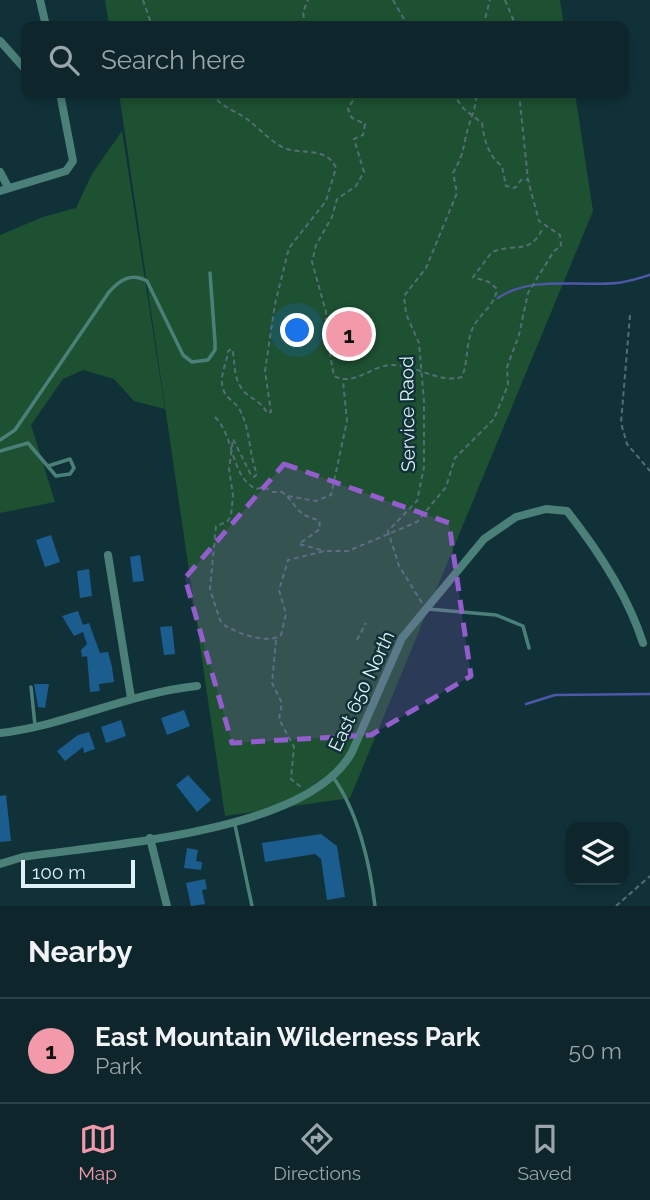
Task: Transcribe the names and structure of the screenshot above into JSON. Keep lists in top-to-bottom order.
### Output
{
  "streets": {
    "street": ["East 650 North"],
    "path": ["Service Raod"]
  },
  "scale_bar": "100 m",
  "page": {
    "search": "Search here",
    "pins": "1",
    "scale": "100 m",
    "heading": "Nearby",
    "list": [
      {
        "mark": "1",
        "name": "East Mountain Wilderness Park",
        "note": "Park",
        "value": "50 m"
      }
    ],
    "nav": ["Map", "Directions", "Saved"]
  }
}
